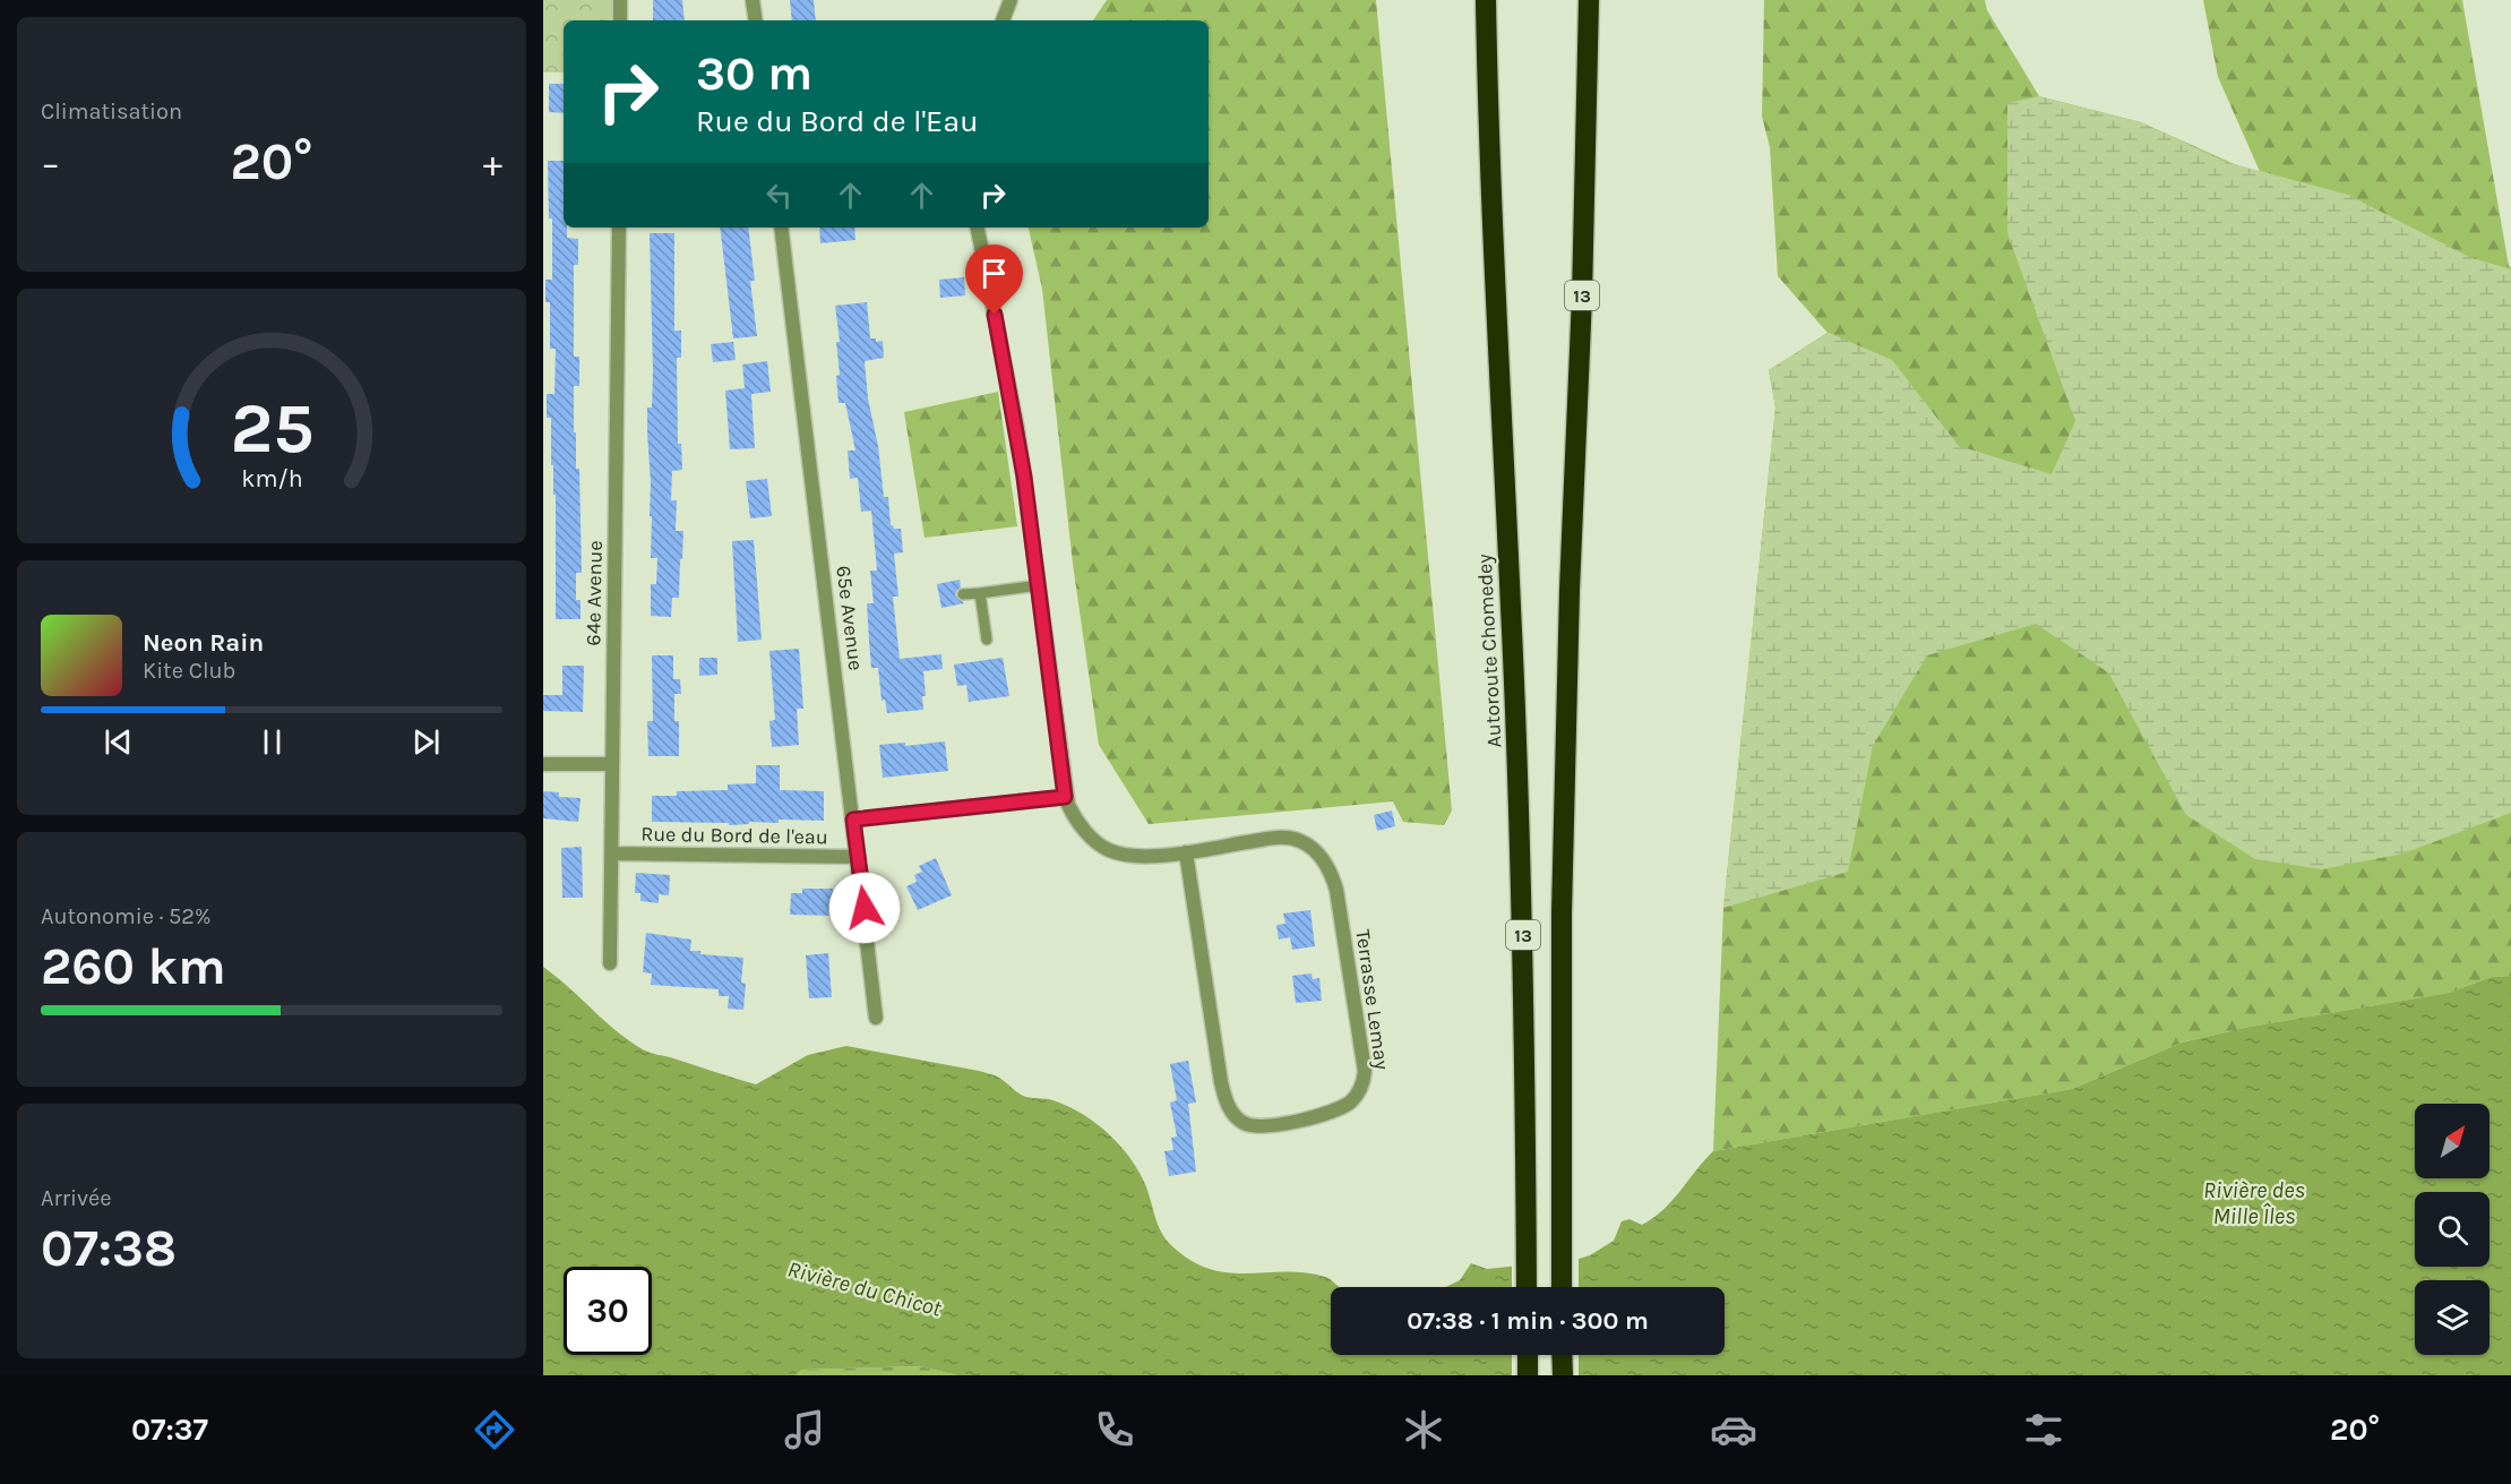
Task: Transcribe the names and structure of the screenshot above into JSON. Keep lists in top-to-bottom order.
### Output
{
  "streets": {
    "highway": ["13", "Autoroute Chomedey"],
    "street": [
      "64e Avenue",
      "65e Avenue",
      "Rue du Bord de l'eau",
      "Terrasse Lemay"
    ]
  },
  "crossings": [
    ["64e Avenue", "Rue du Bord de l'eau"],
    ["65e Avenue", "Rue du Bord de l'eau"],
    ["Rue du Bord de l'eau", "Terrasse Lemay"]
  ],
  "water": ["Rivière des Mille Îles", "Rivière du Chicot"],
  "north": "top right",
  "page": {
    "tile": [
      "Climatisation",
      ["Autonomie · 52%", "260 km"],
      ["Arrivée", "07:38"]
    ],
    "turn": ["30 m", "Rue du Bord de l'Eau"],
    "heat": ["−", "20°", "+"],
    "song": ["Neon Rain", "Kite Club"],
    "limit": "30",
    "trip": "07:38 · 1 min · 300 m",
    "tabs": ["07:37", "20°"],
    "gauge": ["25", "km/h"]
  }
}
